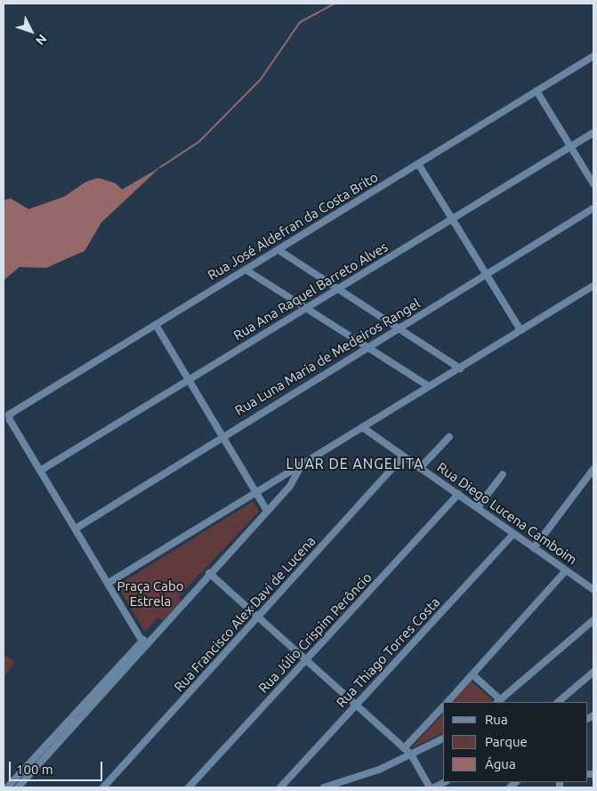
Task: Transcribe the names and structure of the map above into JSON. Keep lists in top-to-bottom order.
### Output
{
  "streets": {
    "street": [
      "Rua José Aldefran da Costa Brito",
      "Rua Ana Raquel Barreto Alves",
      "Rua Luna Maria de Medeiros Rangel",
      "Rua Diego Lucena Camboim",
      "Rua Francisco Alex Davi de Lucena",
      "Rua Júlio Crispim Perôncio",
      "Rua Thiago Torres Costa"
    ]
  },
  "crossings": [
    ["Rua José Aldefran da Costa Brito", "Rua Ana Raquel Barreto Alves"],
    ["Rua Diego Lucena Camboim", "Rua Francisco Alex Davi de Lucena"],
    ["Rua Diego Lucena Camboim", "Rua Júlio Crispim Perôncio"],
    ["Rua Diego Lucena Camboim", "Rua Thiago Torres Costa"]
  ],
  "districts": ["LUAR DE ANGELITA"],
  "parks": ["Praça Cabo Estrela"],
  "legend": ["Rua", "Parque", "Água"],
  "scale_bar": "100 m",
  "north": "bottom right"
}
